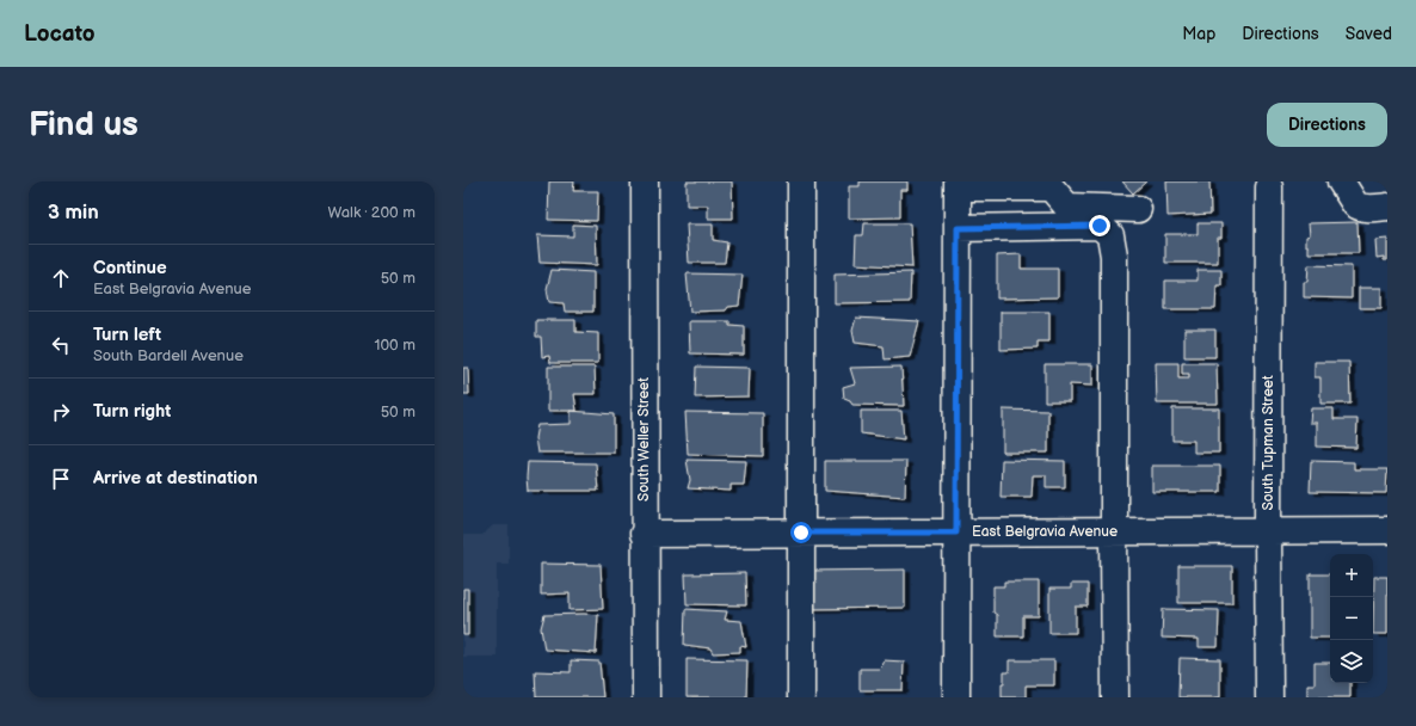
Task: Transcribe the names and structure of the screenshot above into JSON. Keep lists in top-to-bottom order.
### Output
{
  "streets": {
    "street": ["South Weller Street", "South Tupman Street", "East Belgravia Avenue"]
  },
  "crossings": [
    ["South Weller Street", "East Belgravia Avenue"],
    ["South Tupman Street", "East Belgravia Avenue"]
  ],
  "page": {
    "header": "Locato",
    "nav": ["Map", "Directions", "Saved"],
    "buttons": "Directions",
    "title": "Find us",
    "heading": ["3 min", "Walk · 200 m"],
    "list": [
      ["Continue", "East Belgravia Avenue", "50 m"],
      ["Turn left", "South Bardell Avenue", "100 m"],
      ["Turn right", "50 m"],
      "Arrive at destination"
    ],
    "map_buttons": ["+", "−"]
  }
}
